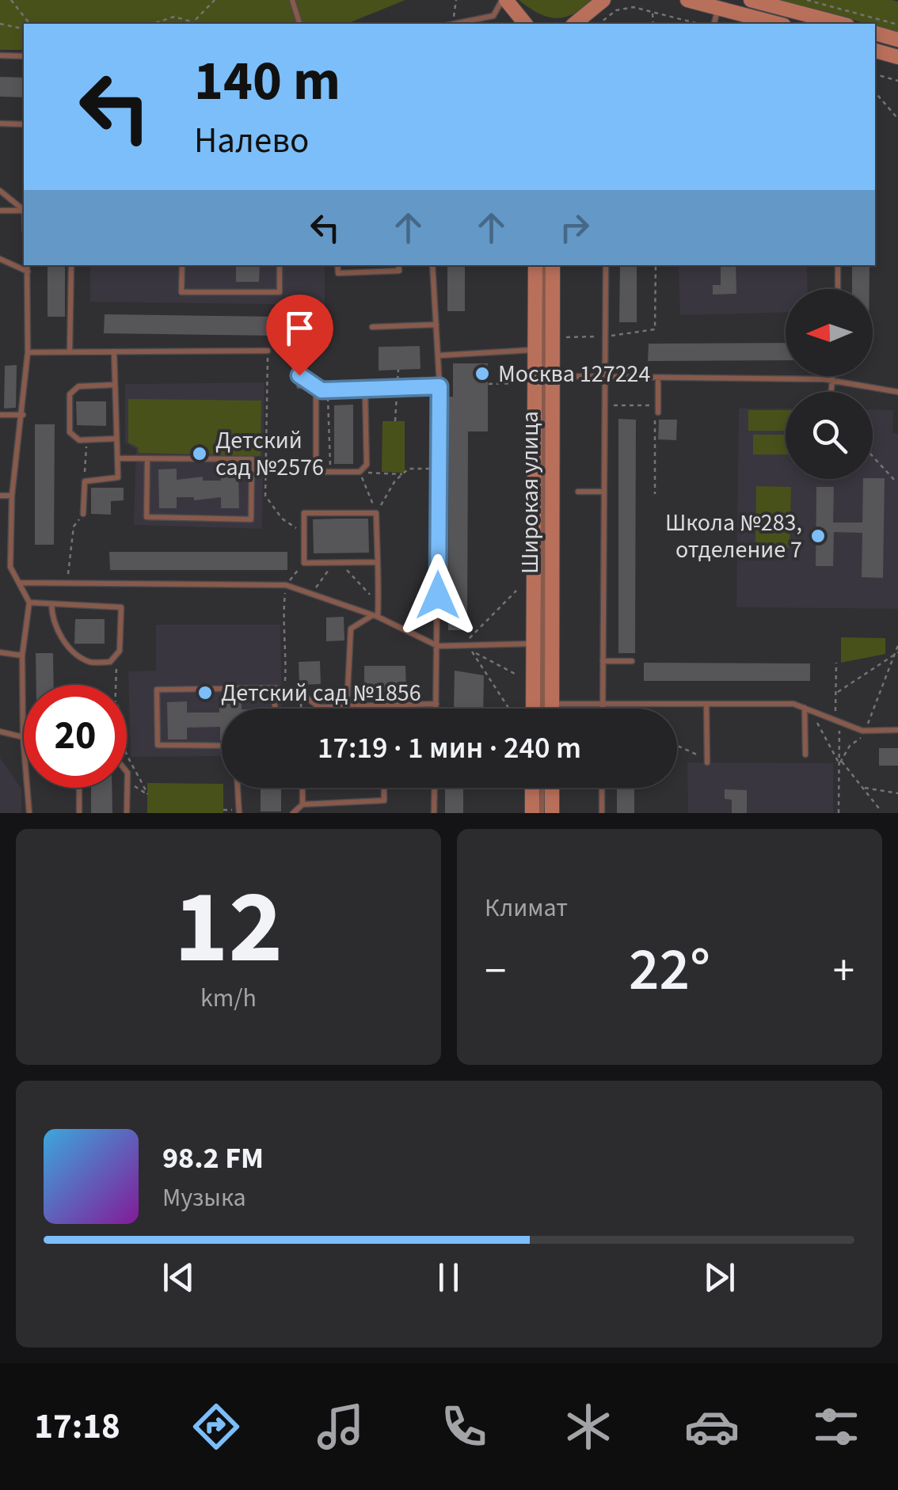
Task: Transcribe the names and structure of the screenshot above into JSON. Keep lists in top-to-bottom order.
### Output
{
  "streets": {
    "main road": ["Широкая улица"]
  },
  "places": [
    "Москва 127224",
    "Детский сад №2576",
    "Школа №283, отделение 7",
    "Детский сад №1856"
  ],
  "north": "left",
  "page": {
    "turn": ["140 m", "Налево"],
    "limit": "20",
    "trip": "17:19 · 1 мин · 240 m",
    "tile": [
      ["12", "km/h"],
      "Климат"
    ],
    "heat": ["−", "22°", "+"],
    "song": ["98.2 FM", "Музыка"],
    "tabs": "17:18"
  }
}
